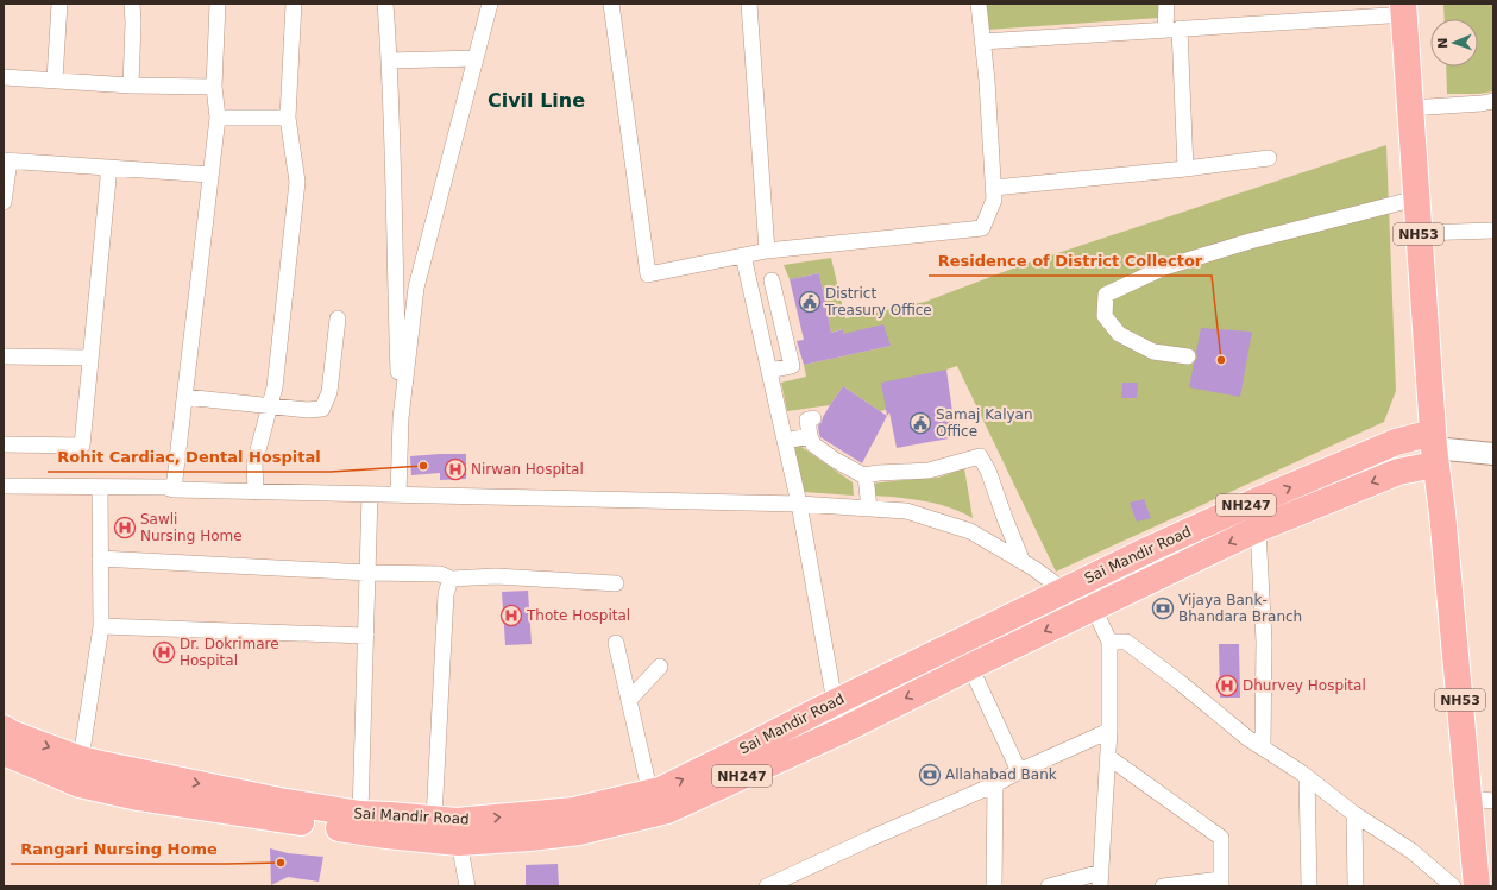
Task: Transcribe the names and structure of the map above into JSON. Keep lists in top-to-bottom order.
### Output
{
  "streets": {
    "highway": ["NH53", "NH247", "Sai Mandir Road"]
  },
  "crossings": [
    ["NH53", "Sai Mandir Road"]
  ],
  "districts": ["Civil Line"],
  "places": {
    "public building": ["District Treasury Office", "Samaj Kalyan Office"],
    "other": ["Residence of District Collector", "Rohit Cardiac, Dental Hospital", "Rangari Nursing Home"],
    "hospital": [
      "Nirwan Hospital",
      "Sawli Nursing Home",
      "Thote Hospital",
      "Dr. Dokrimare Hospital",
      "Dhurvey Hospital"
    ],
    "bank": ["Vijaya Bank- Bhandara Branch", "Allahabad Bank"]
  },
  "north": "left"
}
